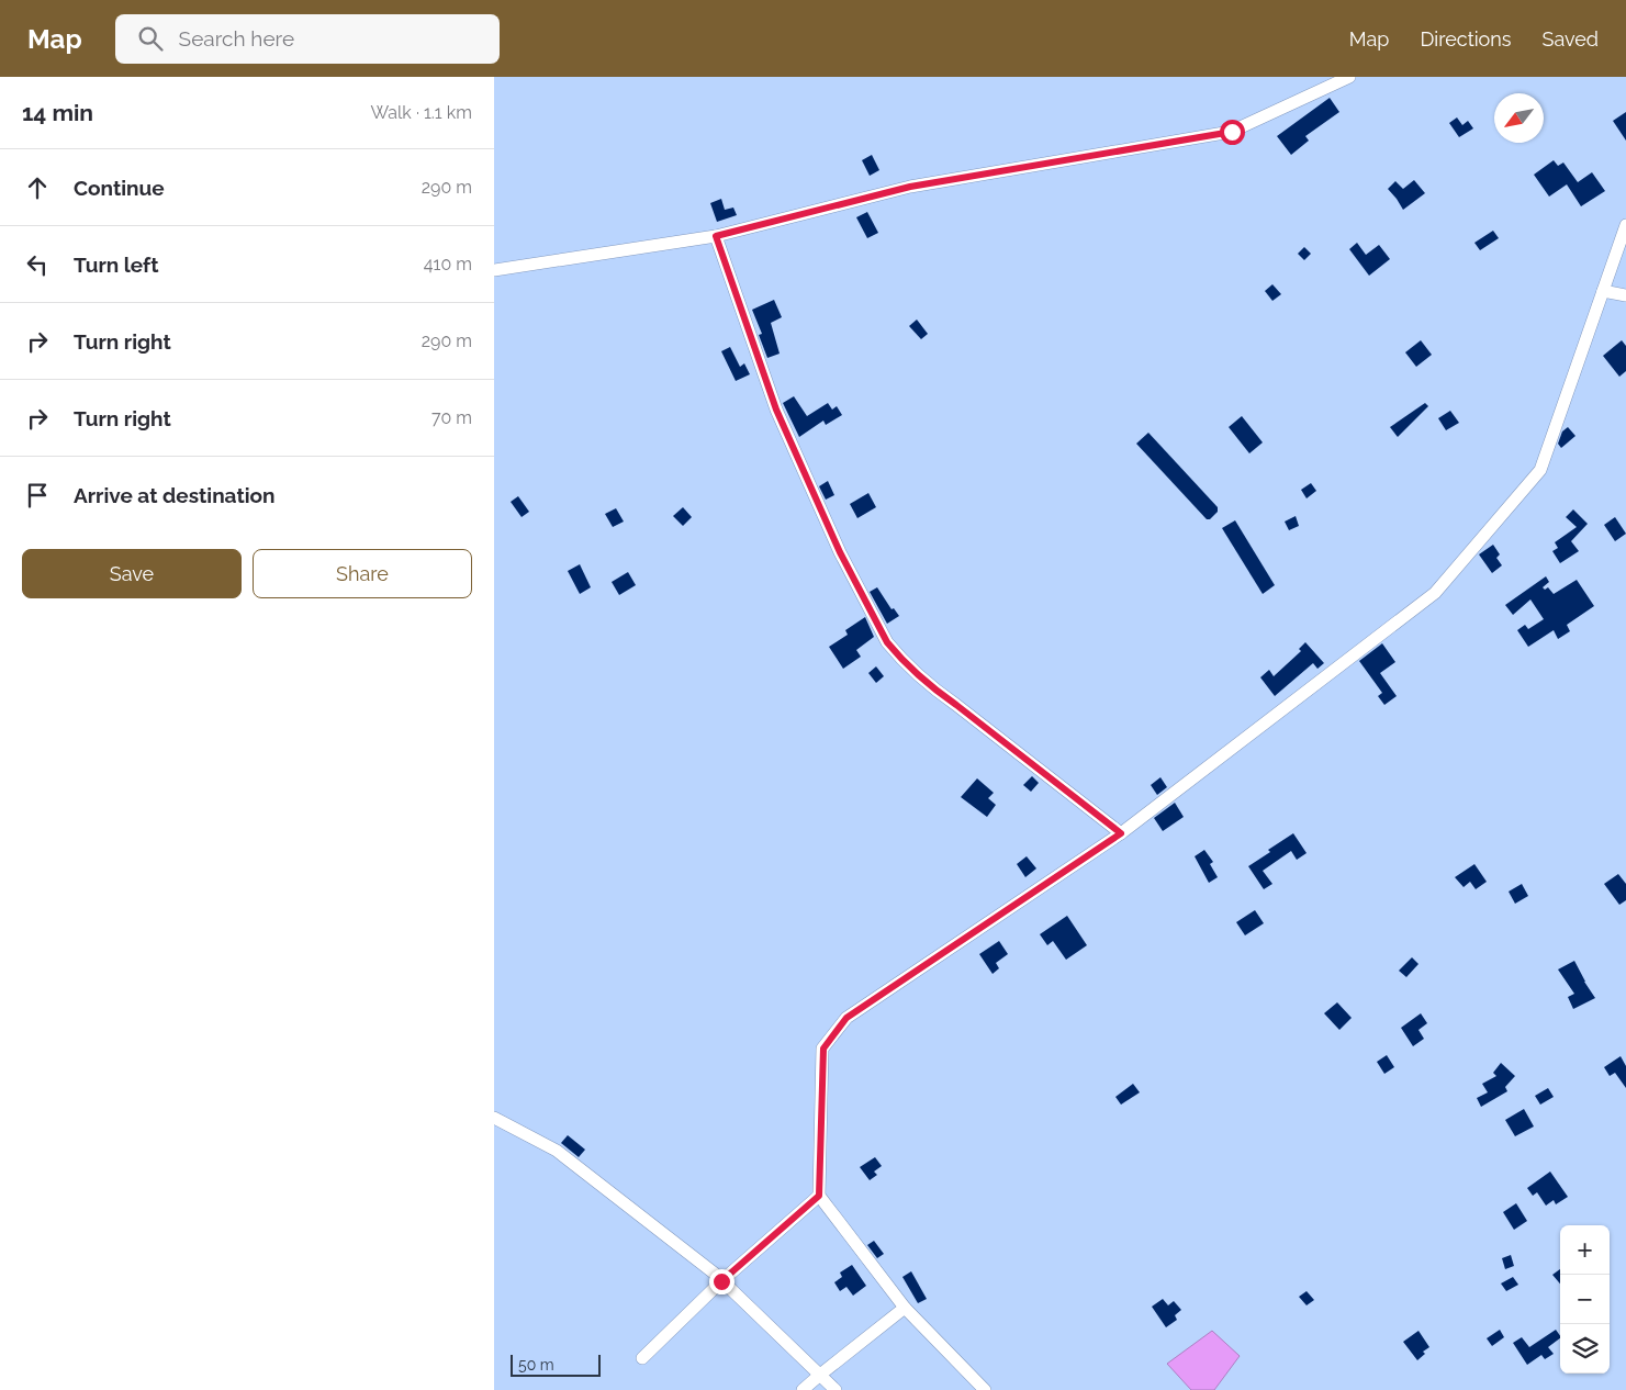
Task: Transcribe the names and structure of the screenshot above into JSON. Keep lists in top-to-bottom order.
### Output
{
  "scale_bar": "50 m",
  "north": "bottom left",
  "page": {
    "header": "Map",
    "search": "Search here",
    "nav": ["Map", "Directions", "Saved"],
    "heading": ["14 min", "Walk · 1.1 km"],
    "list": [
      ["Continue", "290 m"],
      ["Turn left", "410 m"],
      ["Turn right", "290 m"],
      ["Turn right", "70 m"],
      "Arrive at destination"
    ],
    "buttons": ["Save", "Share"],
    "map_buttons": ["+", "−"],
    "scale": "50 m"
  }
}
